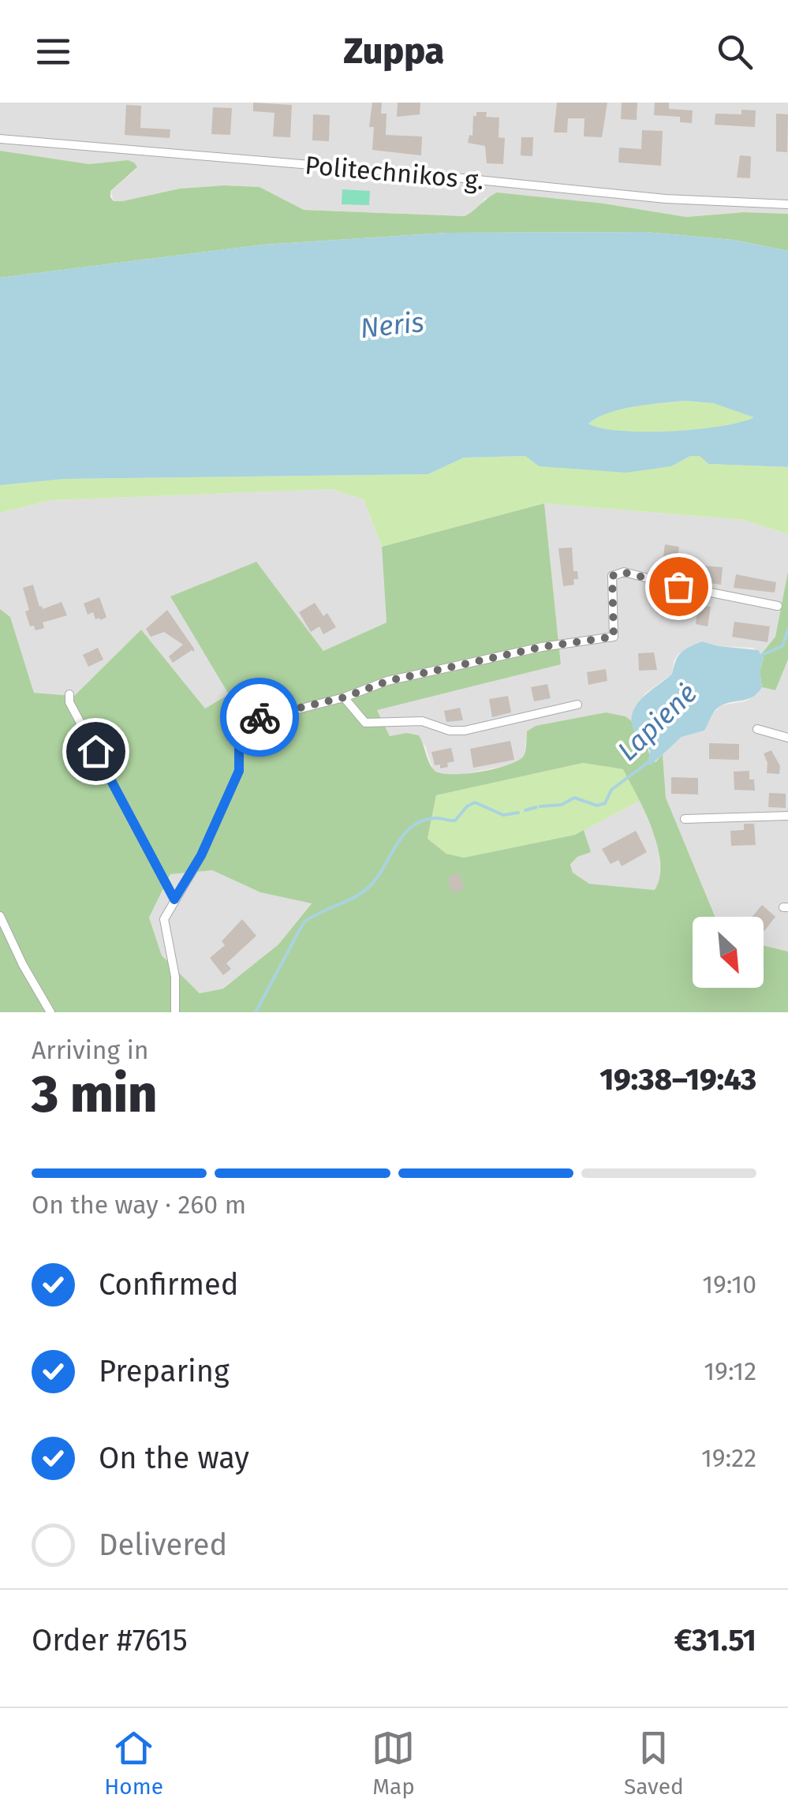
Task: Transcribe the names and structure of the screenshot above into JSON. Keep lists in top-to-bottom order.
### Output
{
  "streets": {
    "street": ["Politechnikos g."]
  },
  "water": ["Neris", "Lapienė"],
  "north": "bottom right",
  "page": {
    "header": "Zuppa",
    "heading": ["3 min", "Arriving in", "19:38–19:43"],
    "panel": ["Order #7615", "€31.51"],
    "bar": "On the way · 260 m",
    "list": [
      ["Confirmed", "19:10"],
      ["Preparing", "19:12"],
      ["On the way", "19:22"],
      "Delivered"
    ],
    "tabs": ["Home", "Map", "Saved"]
  }
}
